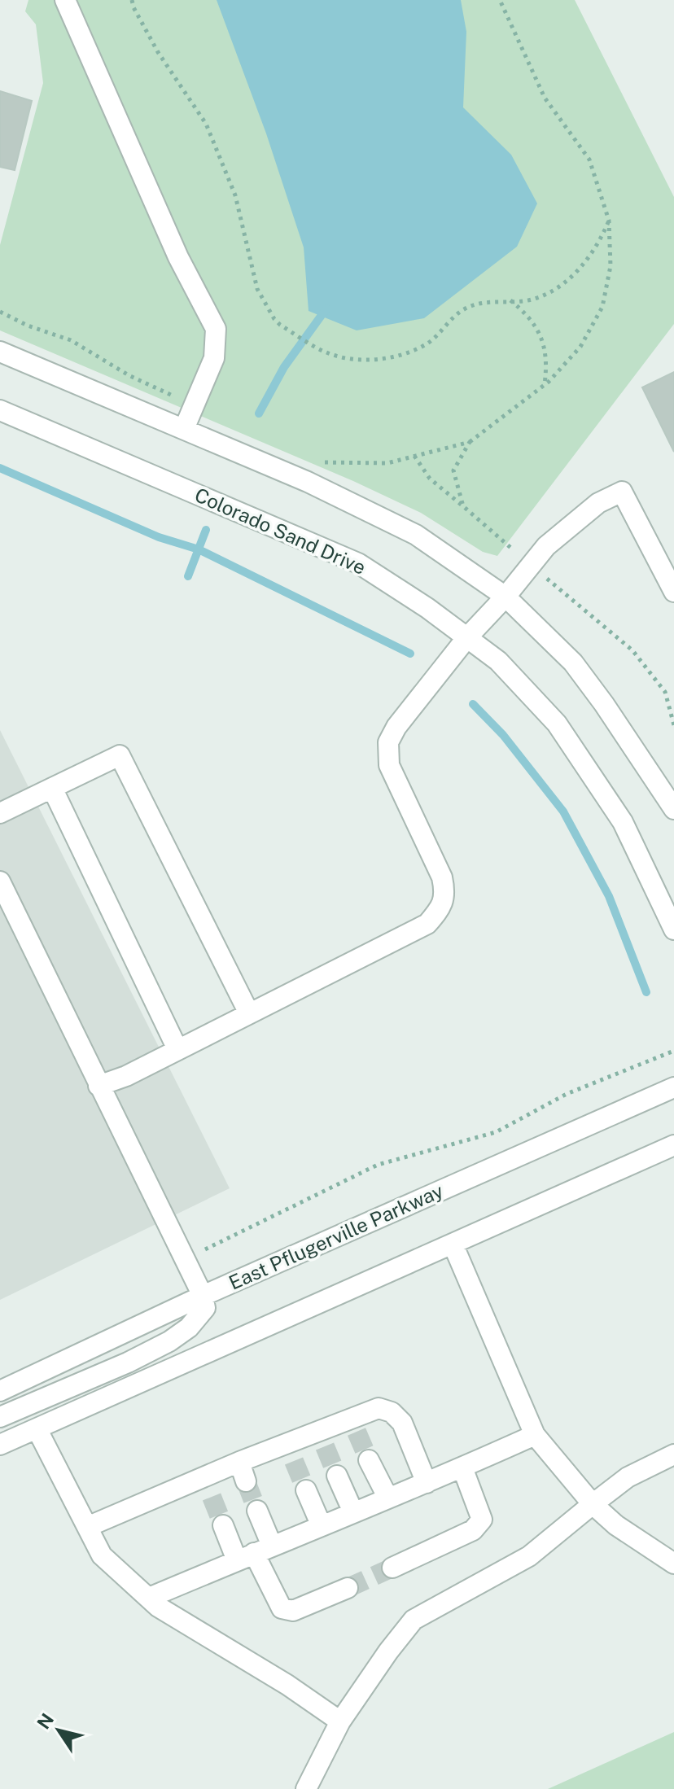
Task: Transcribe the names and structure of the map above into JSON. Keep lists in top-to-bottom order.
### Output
{
  "streets": {
    "street": ["Colorado Sand Drive", "East Pflugerville Parkway"]
  },
  "north": "top left"
}
